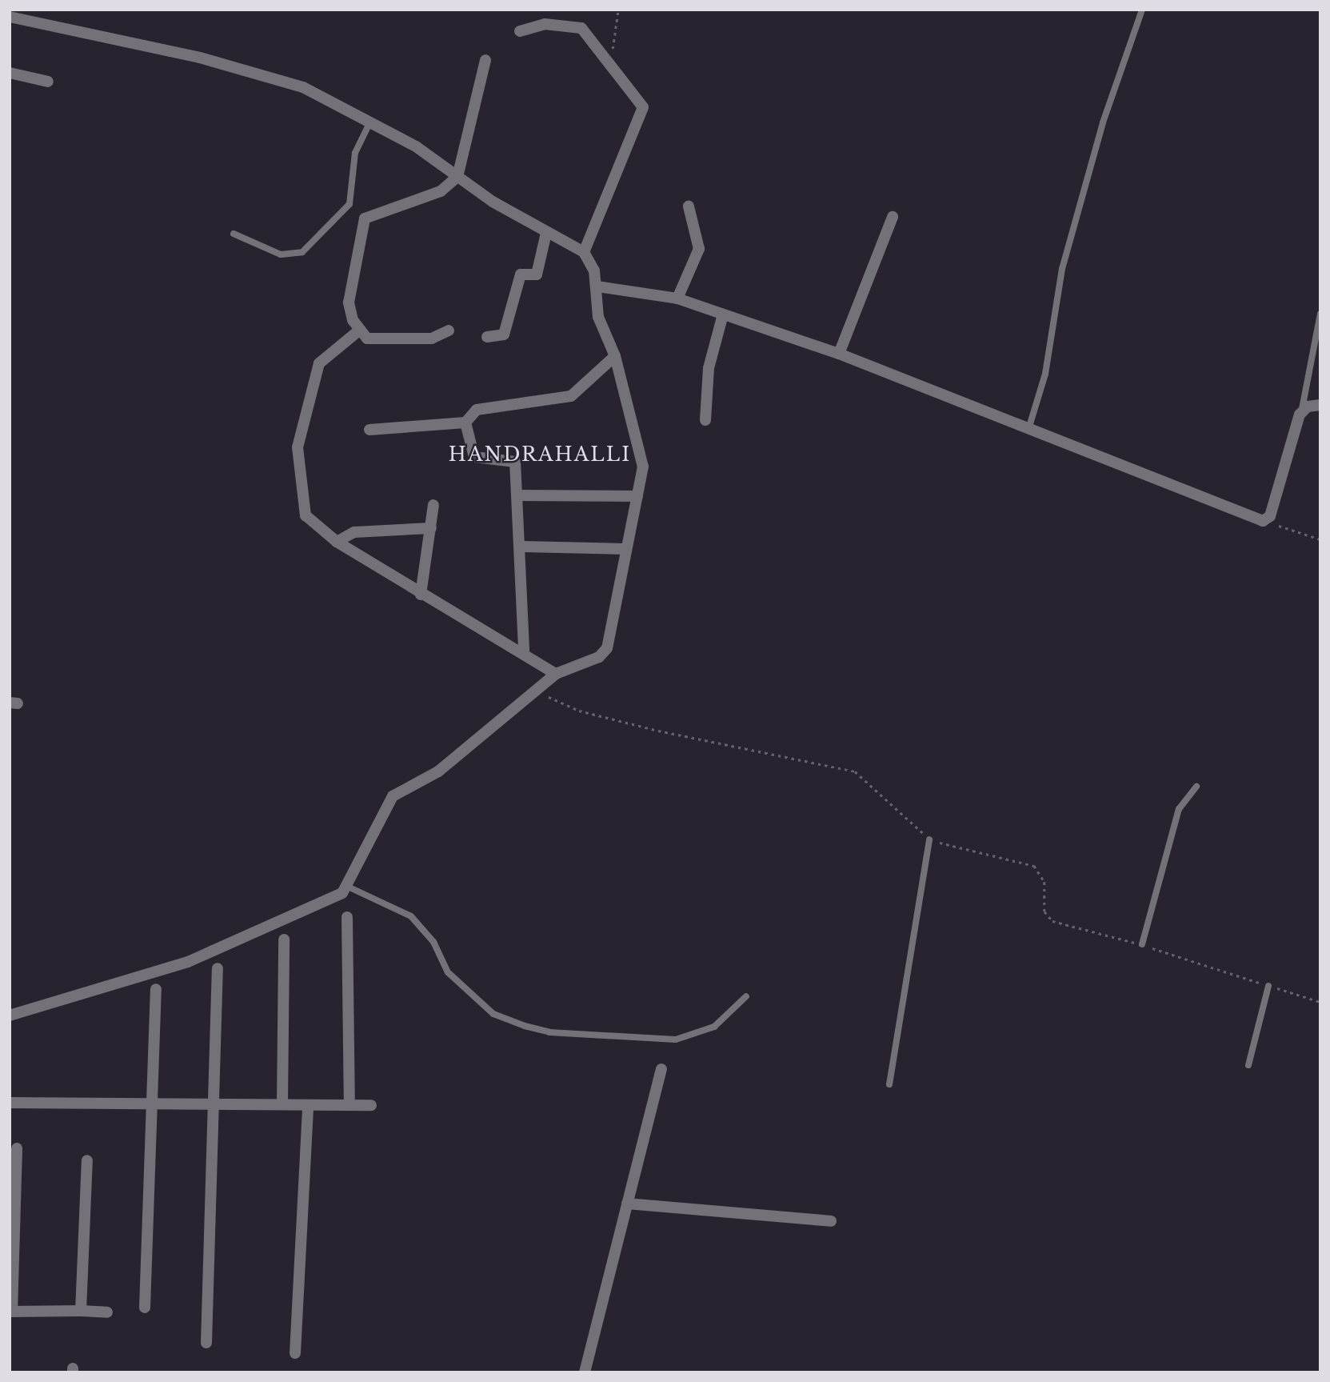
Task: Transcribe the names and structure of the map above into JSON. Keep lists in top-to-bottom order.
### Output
{
  "districts": ["HANDRAHALLI"]
}
